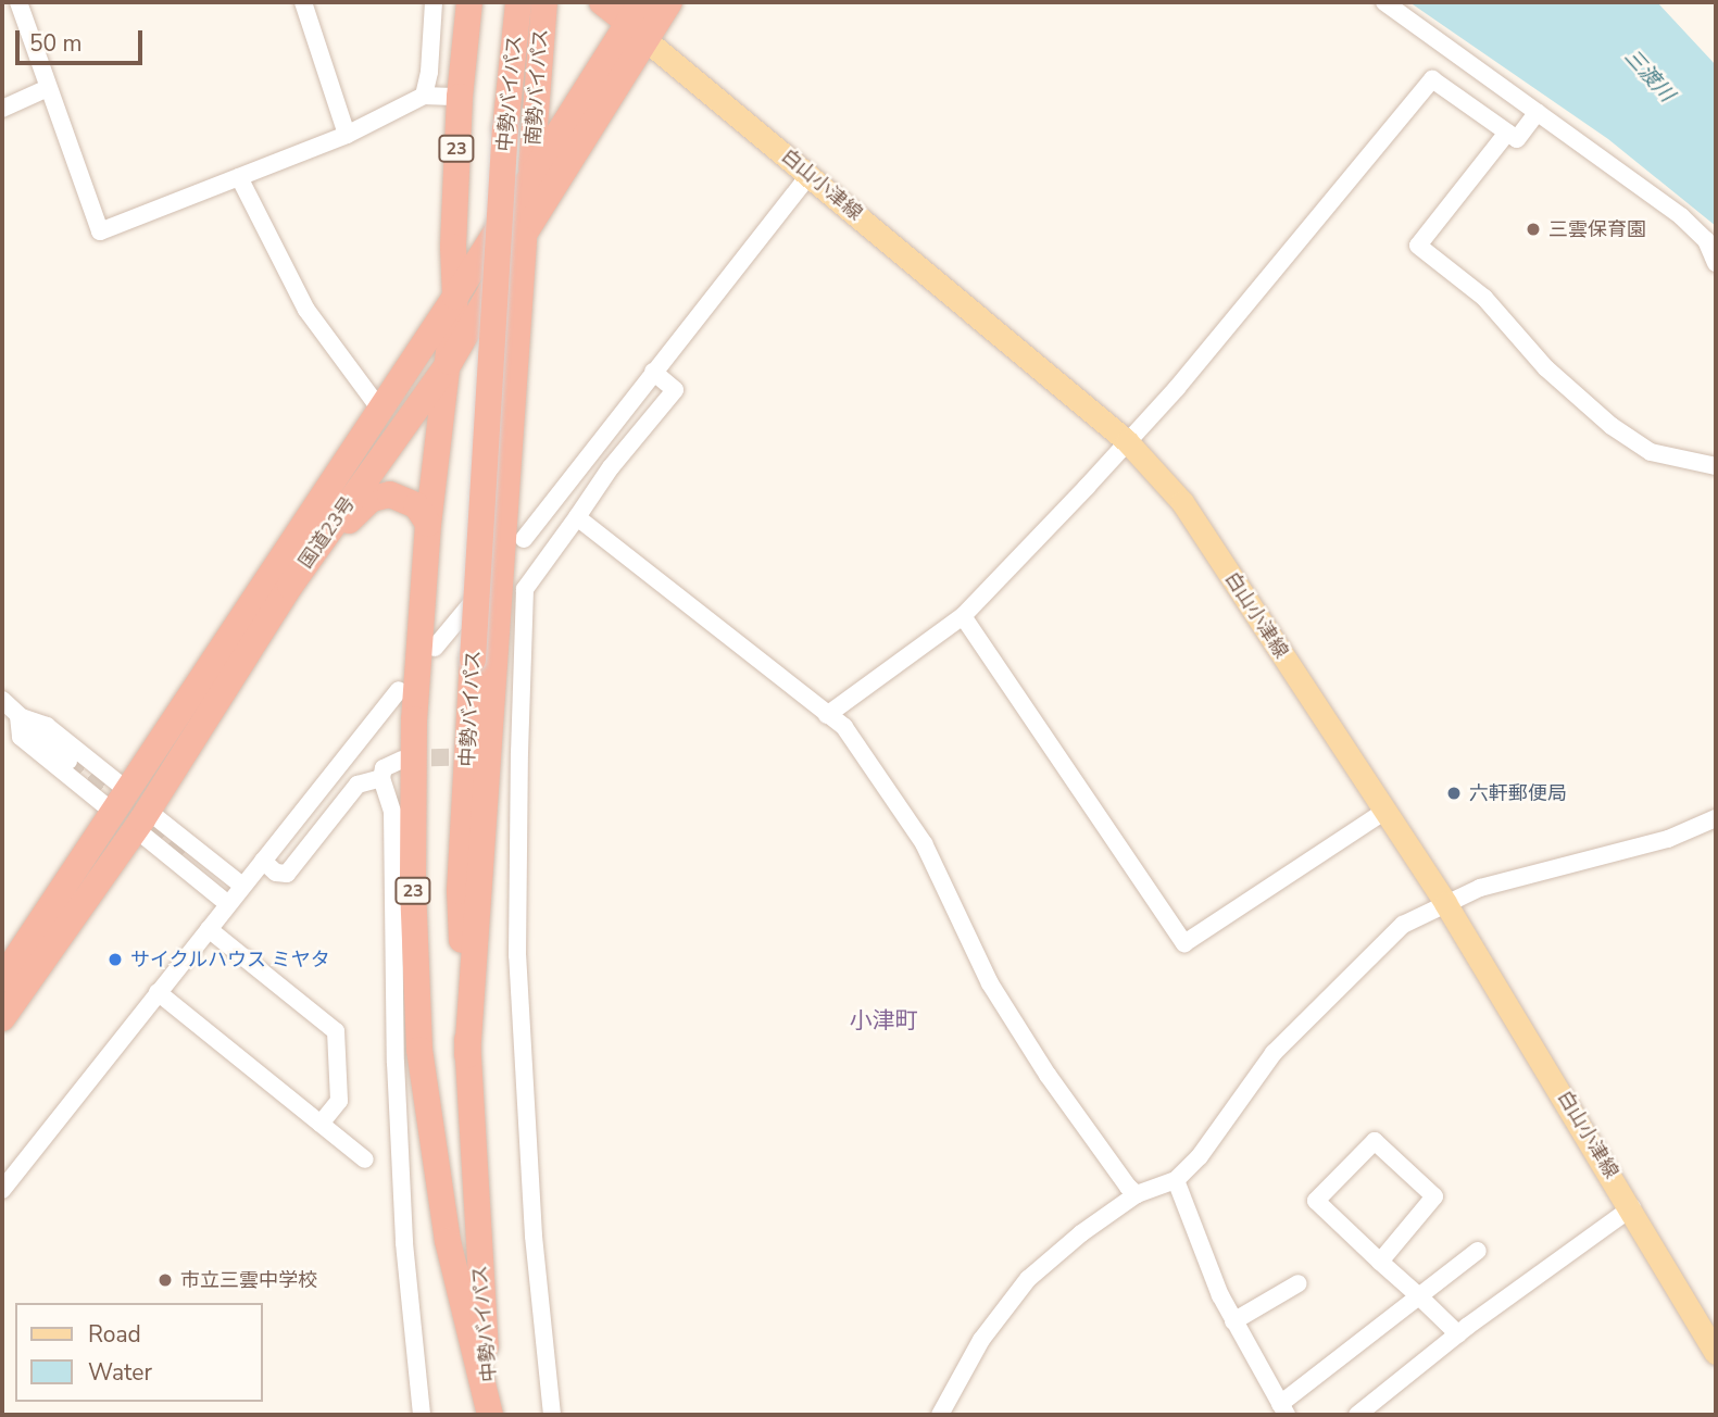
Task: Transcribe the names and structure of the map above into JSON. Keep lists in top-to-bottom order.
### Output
{
  "streets": {
    "highway": [
      "南勢バイパス",
      "中勢バイパス",
      "23",
      "国道23号"
    ],
    "main road": ["白山小津線"]
  },
  "crossings": [
    ["南勢バイパス", "23"],
    ["南勢バイパス", "国道23号"],
    ["中勢バイパス", "23"],
    ["23", "国道23号"],
    ["白山小津線", "国道23号"]
  ],
  "districts": ["小津町"],
  "water": ["三渡川"],
  "places": [
    "三雲保育園",
    "六軒郵便局",
    "サイクルハウス ミヤタ",
    "市立三雲中学校"
  ],
  "legend": ["Road", "Water"],
  "scale_bar": "50 m"
}
